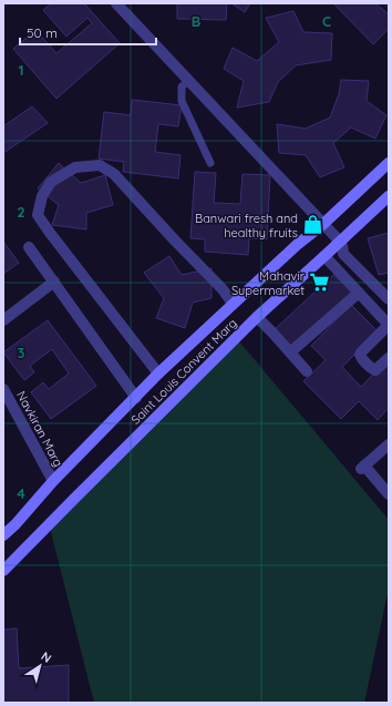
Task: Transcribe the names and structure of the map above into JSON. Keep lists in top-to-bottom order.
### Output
{
  "streets": {
    "main road": ["Saint Louis Convent Marg"],
    "street": ["Navkiran Marg"]
  },
  "crossings": [
    ["Saint Louis Convent Marg", "Navkiran Marg"]
  ],
  "places": {
    "shop": ["Banwari fresh and healthy fruits"],
    "supermarket": ["Mahavir Supermarket"]
  },
  "scale_bar": "50 m",
  "north": "top right",
  "grid": {
    "columns": ["B", "C"],
    "rows": [
      "1",
      "2",
      "3",
      "4"
    ]
  }
}
